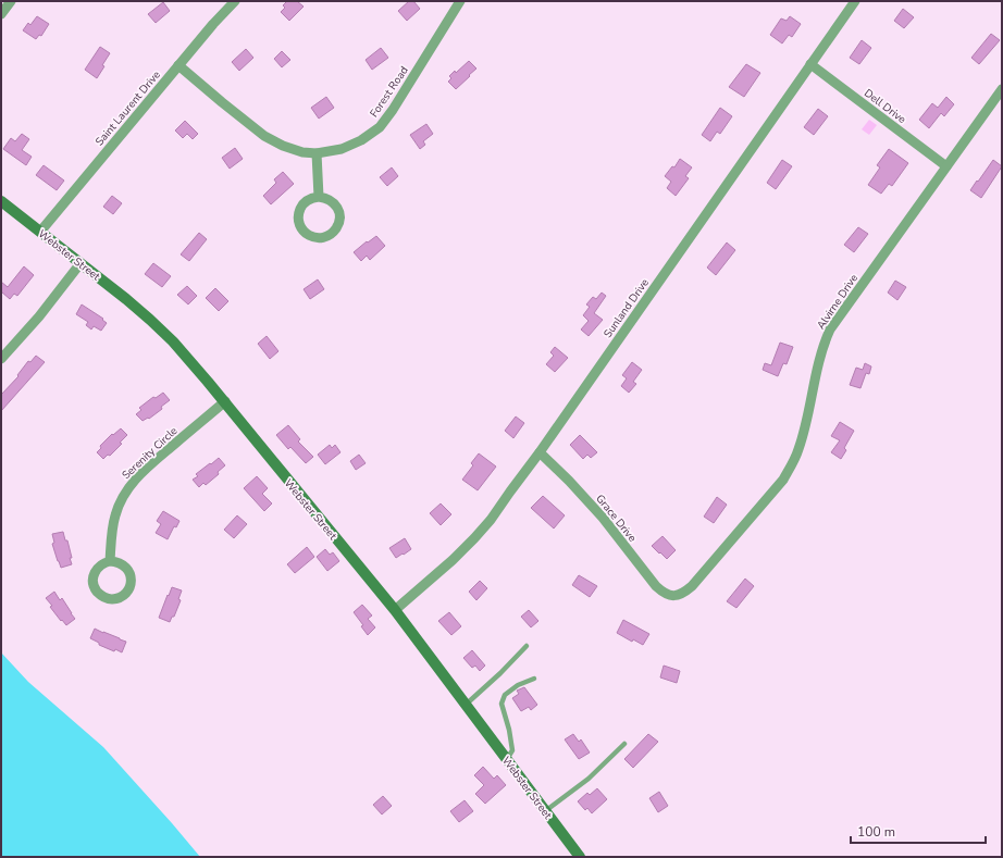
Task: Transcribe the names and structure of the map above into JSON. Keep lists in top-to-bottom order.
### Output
{
  "streets": {
    "main road": ["Webster Street"],
    "street": [
      "Forest Road",
      "Dell Drive",
      "Saint Laurent Drive",
      "Alvirne Drive",
      "Sunland Drive",
      "Serenity Circle",
      "Grace Drive"
    ]
  },
  "crossings": [
    ["Forest Road", "Saint Laurent Drive"],
    ["Dell Drive", "Alvirne Drive"],
    ["Dell Drive", "Sunland Drive"],
    ["Saint Laurent Drive", "Webster Street"],
    ["Webster Street", "Sunland Drive"],
    ["Webster Street", "Serenity Circle"],
    ["Alvirne Drive", "Grace Drive"],
    ["Sunland Drive", "Grace Drive"]
  ],
  "scale_bar": "100 m"
}
